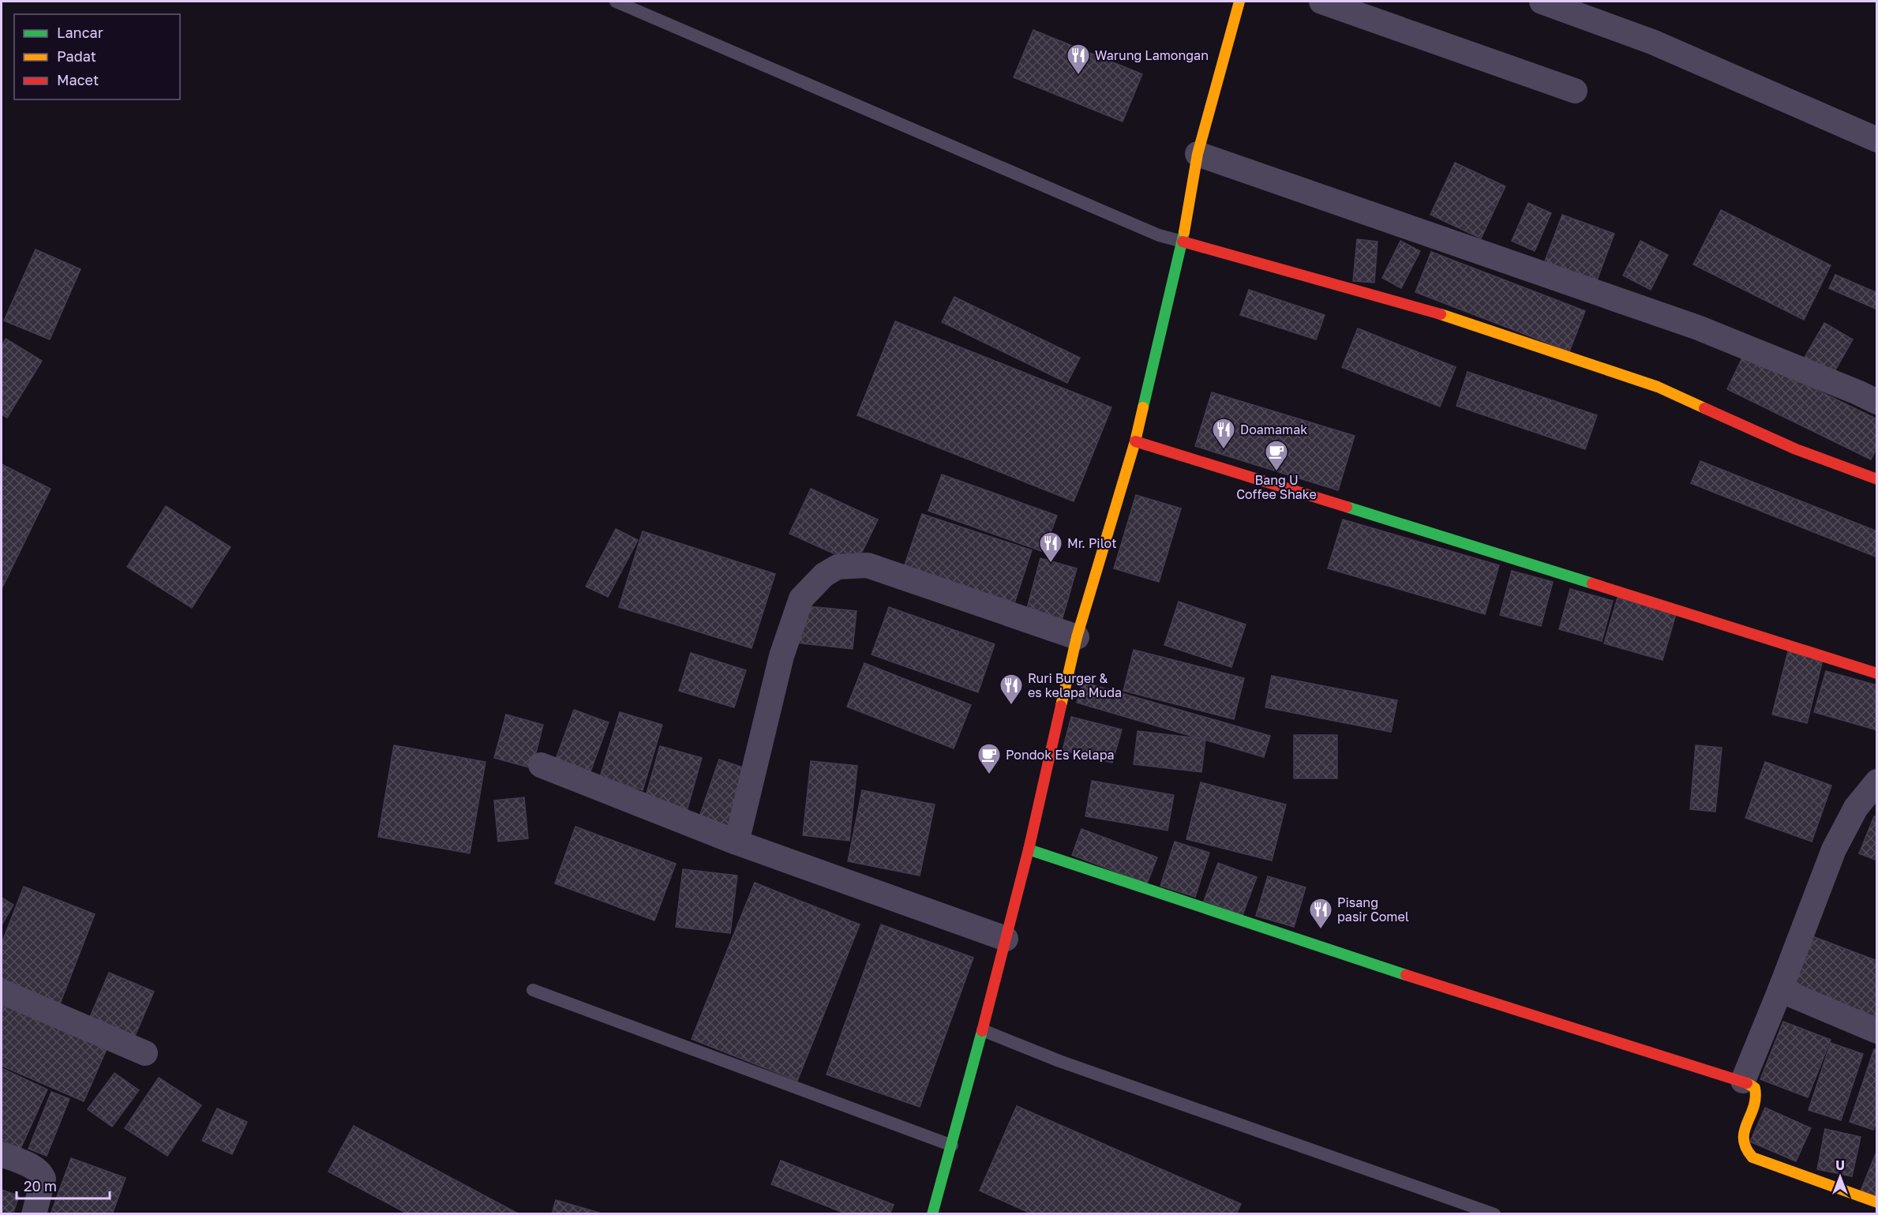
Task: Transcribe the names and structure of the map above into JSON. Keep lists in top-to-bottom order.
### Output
{
  "places": {
    "restaurant": [
      "Warung Lamongan",
      "Doamamak",
      "Mr. Pilot",
      "Ruri Burger & es kelapa Muda",
      "Pisang pasir Comel"
    ],
    "cafe": ["Bang U Coffee Shake", "Pondok Es Kelapa"]
  },
  "legend": ["Lancar", "Padat", "Macet"],
  "scale_bar": "20 m",
  "north": "top"
}
